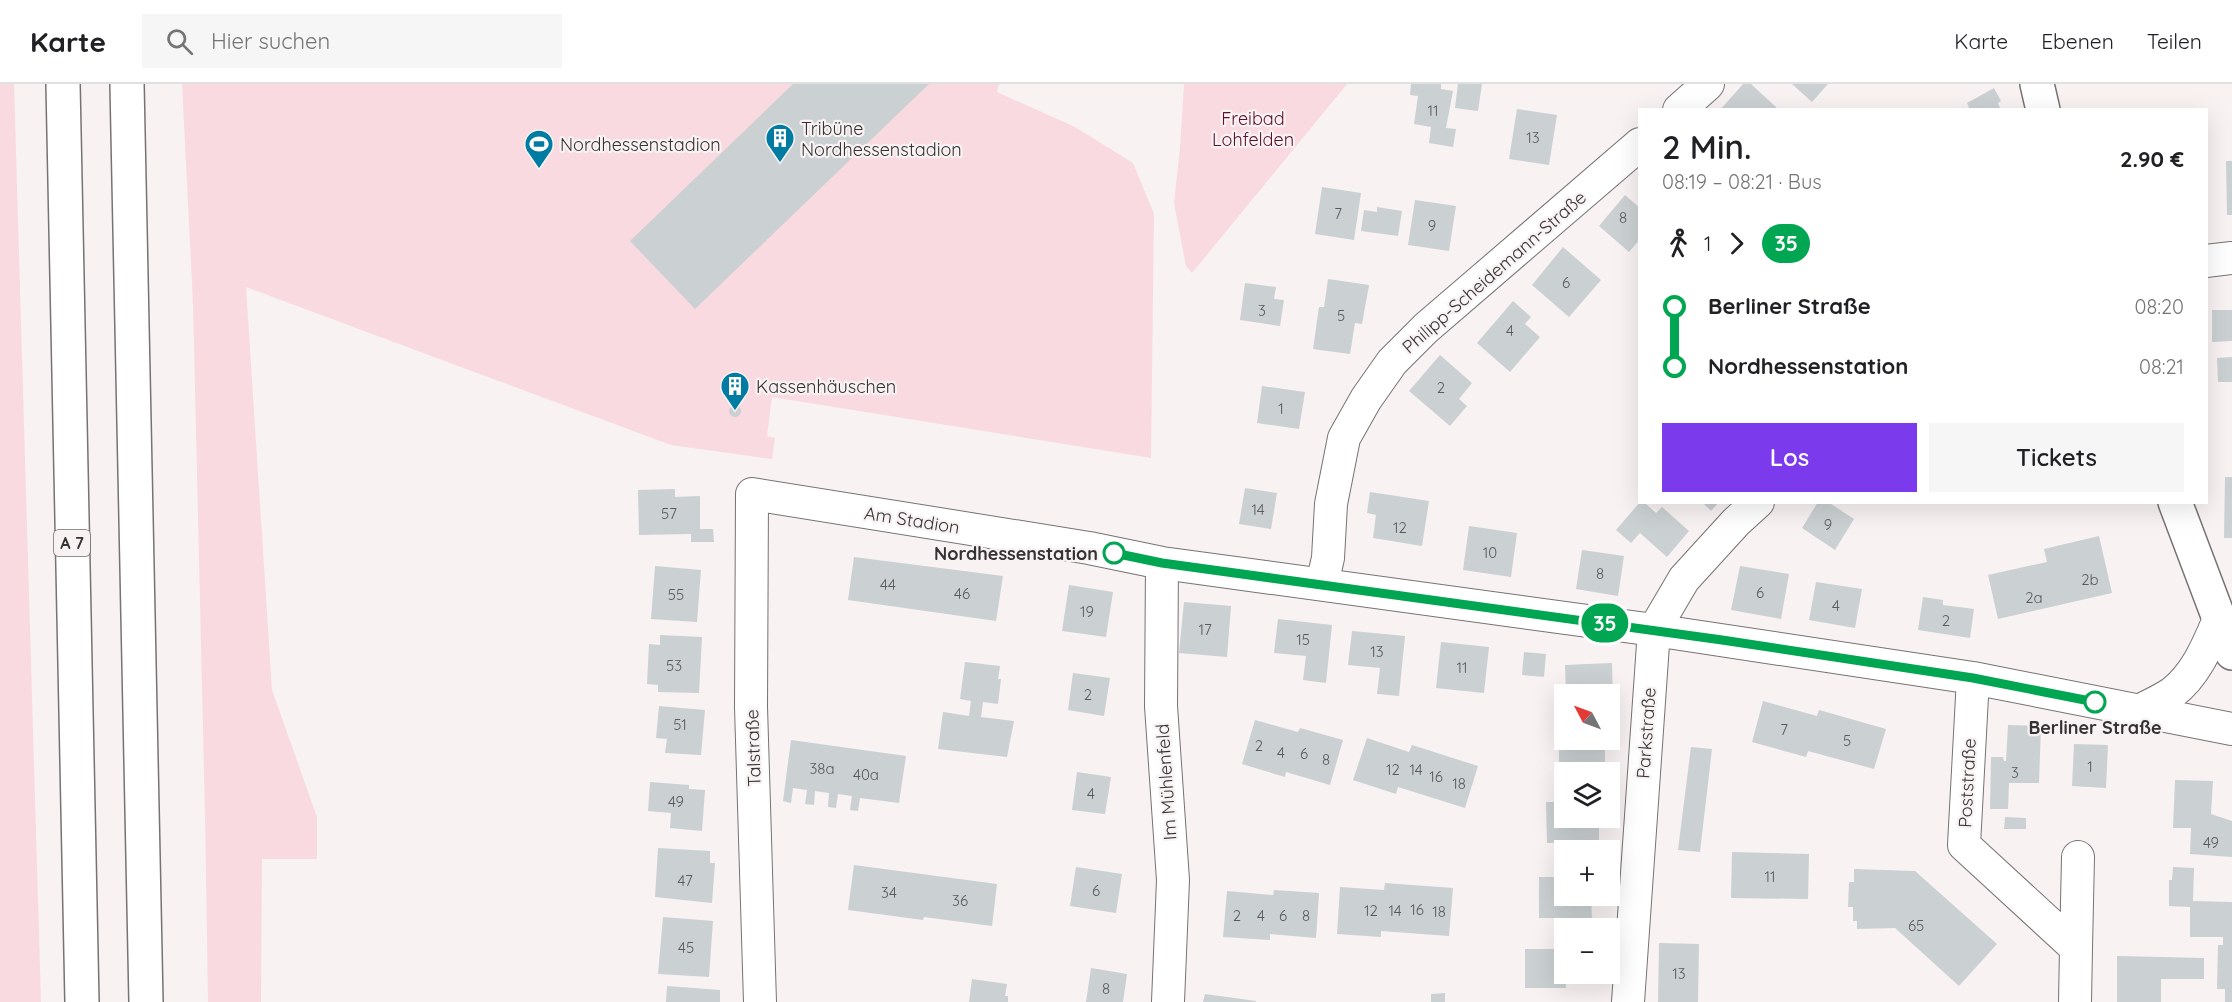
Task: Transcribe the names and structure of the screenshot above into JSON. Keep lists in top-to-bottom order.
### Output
{
  "streets": {
    "main road": ["A 7"],
    "street": [
      "Philipp-Scheidemann-Straße",
      "Am Stadion",
      "Parkstraße",
      "Talstraße",
      "Im Mühlenfeld",
      "Poststraße"
    ]
  },
  "crossings": [
    ["Philipp-Scheidemann-Straße", "Am Stadion"],
    ["Am Stadion", "Parkstraße"],
    ["Am Stadion", "Talstraße"],
    ["Am Stadion", "Im Mühlenfeld"],
    ["Am Stadion", "Poststraße"]
  ],
  "parks": ["Freibad Lohfelden"],
  "places": {
    "building": ["Tribüne Nordhessenstadion", "Kassenhäuschen"],
    "sports": ["Nordhessenstadion"],
    "other": ["Nordhessenstation", "Berliner Straße"]
  },
  "lines": ["bus line 35"],
  "house_numbers": [
    "11",
    "13",
    "7",
    "8",
    "9",
    "6",
    "3",
    "5",
    "4",
    "2",
    "1",
    "14",
    "57",
    "9",
    "12",
    "10",
    "8",
    "2b",
    "44",
    "6",
    "46",
    "55",
    "2a",
    "4",
    "19",
    "2",
    "17",
    "15",
    "13",
    "53",
    "11",
    "2",
    "51",
    "7",
    "5",
    "2",
    "4",
    "6",
    "8",
    "1",
    "38a",
    "12",
    "14",
    "3",
    "40a",
    "16",
    "18",
    "4",
    "49",
    "49",
    "11",
    "47",
    "6",
    "34",
    "36",
    "16",
    "12",
    "14",
    "18",
    "2",
    "4",
    "6",
    "8",
    "65",
    "45",
    "13",
    "8"
  ],
  "north": "top left",
  "page": {
    "header": "Karte",
    "search": "Hier suchen",
    "nav": ["Karte", "Ebenen", "Teilen"],
    "on_map": "35",
    "heading": ["2 Min.", "08:19 – 08:21 · Bus", "2.90 €"],
    "legs": ["1", "35"],
    "list": [
      {
        "name": "Berliner Straße",
        "value": "08:20"
      },
      {
        "name": "Nordhessenstation",
        "value": "08:21"
      }
    ],
    "buttons": ["Los", "Tickets"],
    "map_buttons": ["+", "−"]
  }
}
